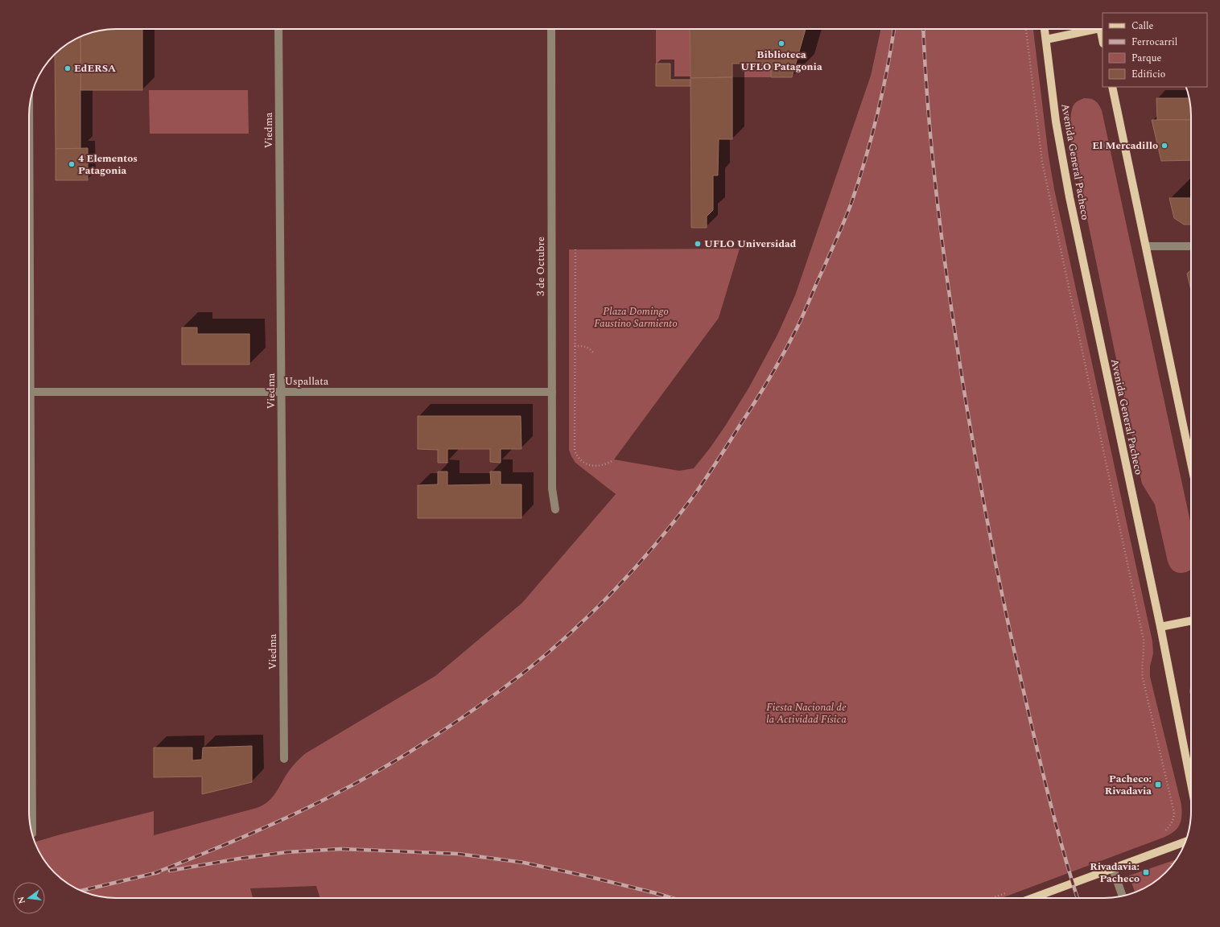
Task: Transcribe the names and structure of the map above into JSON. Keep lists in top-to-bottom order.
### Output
{
  "streets": {
    "main road": ["Avenida General Pacheco"],
    "street": ["Viedma", "3 de Octubre", "Uspallata"]
  },
  "crossings": [
    ["Viedma", "Uspallata"],
    ["3 de Octubre", "Uspallata"]
  ],
  "parks": ["Plaza Domingo Faustino Sarmiento", "Fiesta Nacional de la Actividad Física"],
  "places": {
    "other": [
      "Biblioteca UFLO Patagonia",
      "EdERSA",
      "El Mercadillo",
      "4 Elementos Patagonia",
      "UFLO Universidad"
    ],
    "transit": ["Pacheco: Rivadavia", "Rivadavia: Pacheco"]
  },
  "legend": [
    "Calle",
    "Ferrocarril",
    "Parque",
    "Edificio"
  ],
  "north": "left"
}
